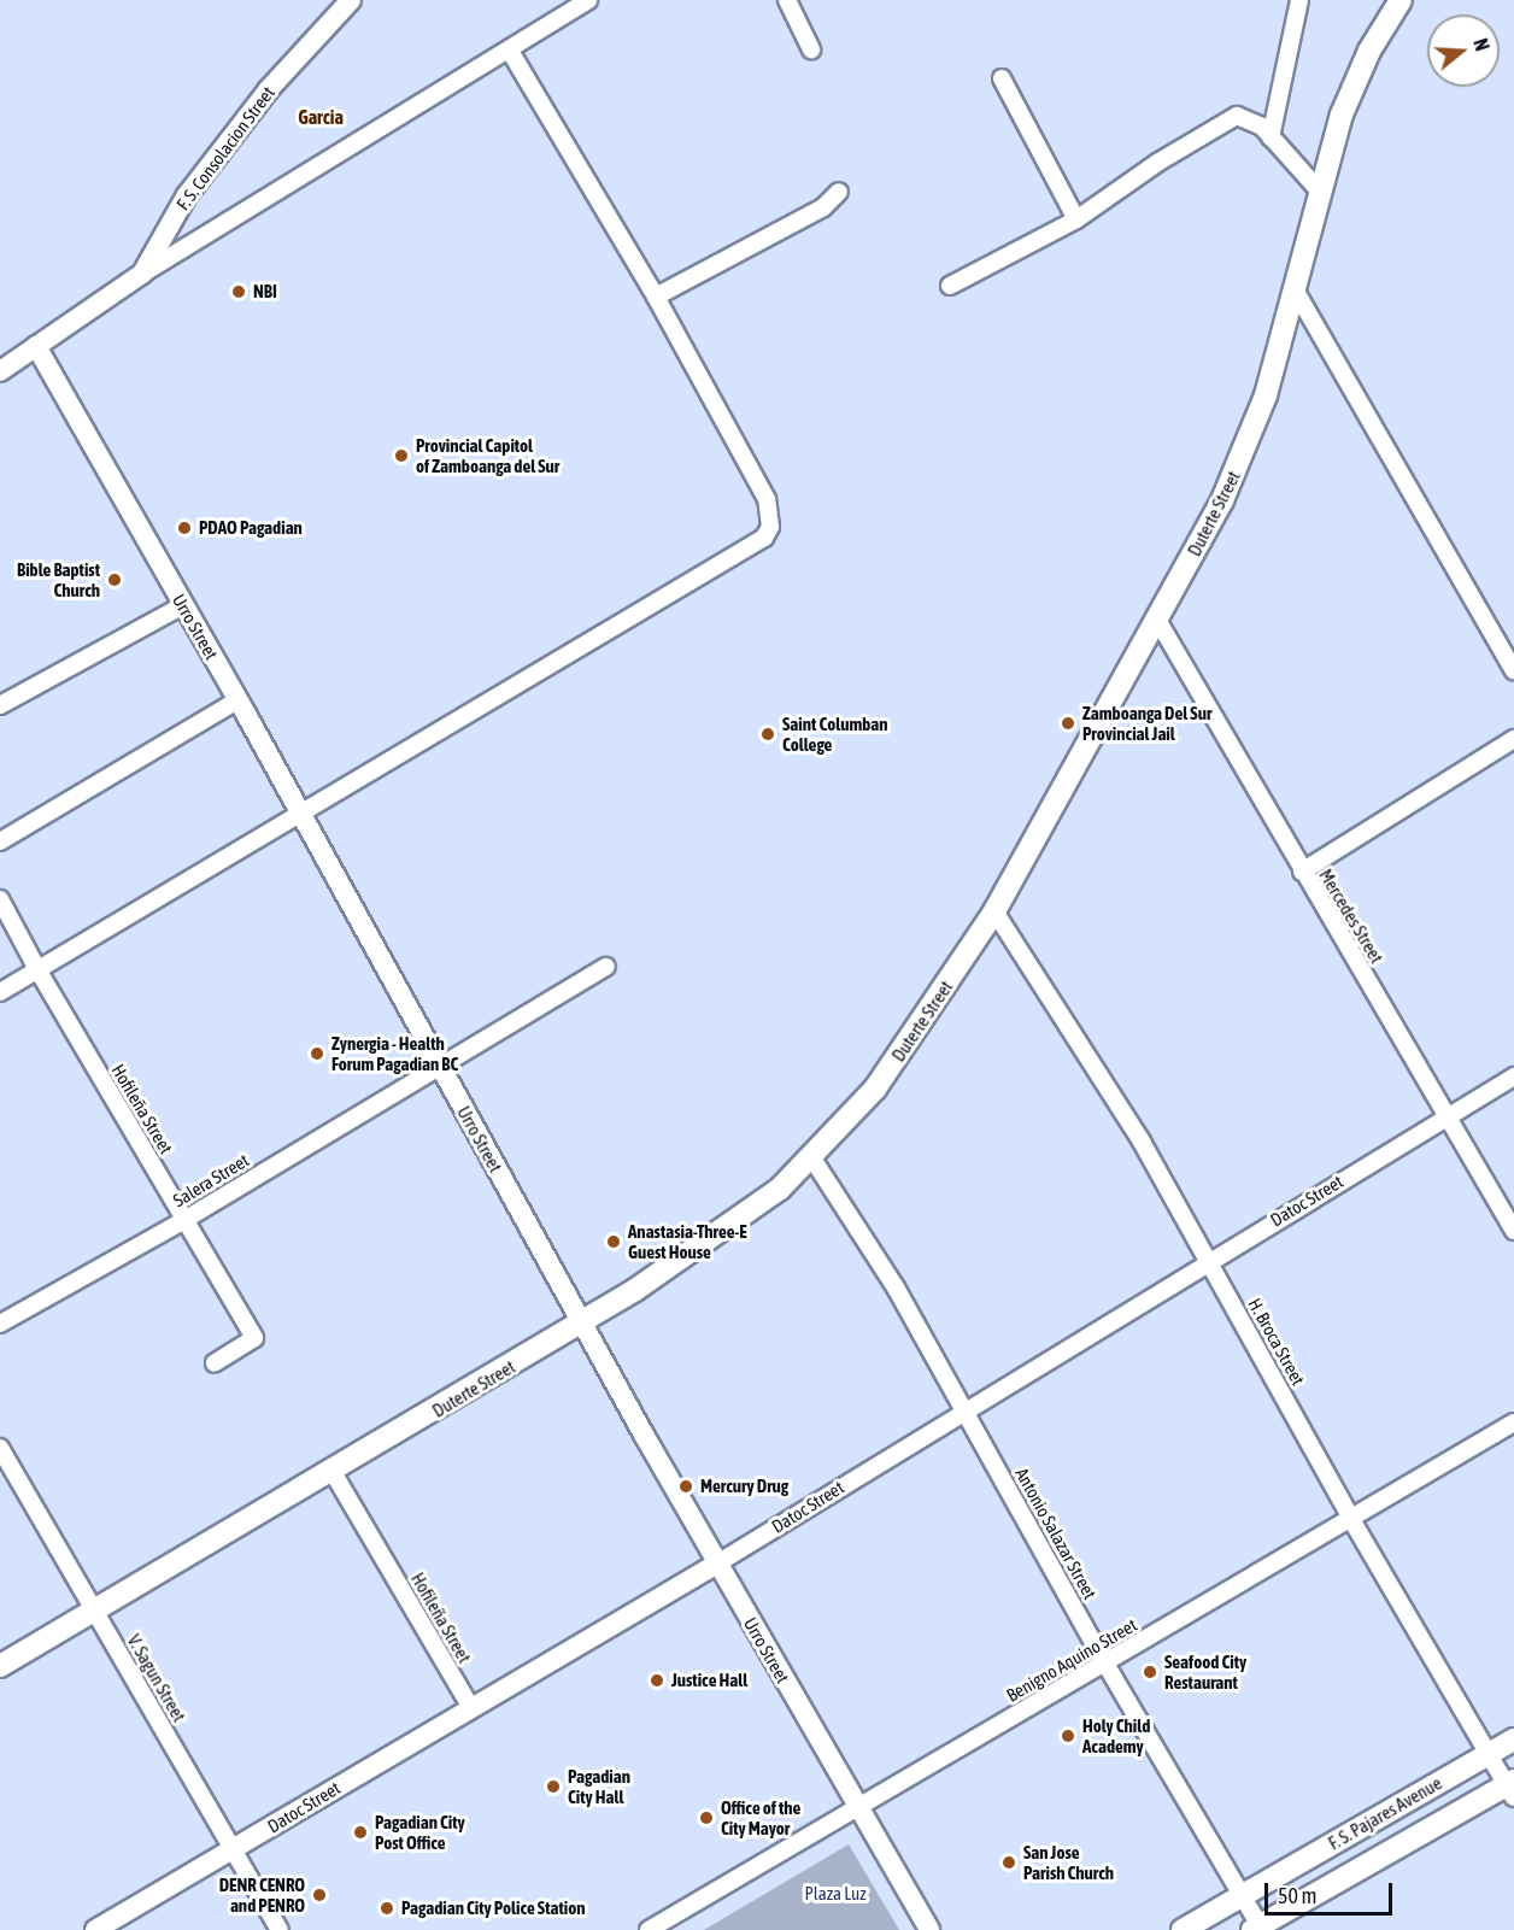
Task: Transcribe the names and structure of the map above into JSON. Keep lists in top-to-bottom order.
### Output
{
  "streets": {
    "main road": ["Duterte Street", "F. S. Pajares Avenue"],
    "street": [
      "F. S. Consolacion Street",
      "Urro Street",
      "Mercedes Street",
      "Hofileña Street",
      "Salera Street",
      "Datoc Street",
      "H. Broca Street",
      "Antonio Salazar Street",
      "Benigno Aquino Street",
      "V. Sagun Street"
    ]
  },
  "crossings": [
    ["F. S. Consolacion Street", "Urro Street"],
    ["Duterte Street", "Urro Street"],
    ["Duterte Street", "Mercedes Street"],
    ["Duterte Street", "Hofileña Street"],
    ["Duterte Street", "H. Broca Street"],
    ["Duterte Street", "Antonio Salazar Street"],
    ["Duterte Street", "V. Sagun Street"],
    ["Urro Street", "Salera Street"],
    ["Urro Street", "Datoc Street"],
    ["Urro Street", "Benigno Aquino Street"],
    ["Mercedes Street", "Datoc Street"],
    ["Hofileña Street", "Salera Street"],
    ["Hofileña Street", "Datoc Street"],
    ["Datoc Street", "H. Broca Street"],
    ["Datoc Street", "Antonio Salazar Street"],
    ["Datoc Street", "V. Sagun Street"],
    ["H. Broca Street", "Benigno Aquino Street"],
    ["H. Broca Street", "F. S. Pajares Avenue"],
    ["Antonio Salazar Street", "Benigno Aquino Street"],
    ["Antonio Salazar Street", "F. S. Pajares Avenue"]
  ],
  "districts": ["Garcia"],
  "parks": ["Plaza Luz"],
  "places": [
    "NBI",
    "Provincial Capitol of Zamboanga del Sur",
    "PDAO Pagadian",
    "Bible Baptist Church",
    "Zamboanga Del Sur Provincial Jail",
    "Saint Columban College",
    "Zynergia - Health Forum Pagadian BC",
    "Anastasia-Three-E Guest House",
    "Mercury Drug",
    "Seafood City Restaurant",
    "Justice Hall",
    "Holy Child Academy",
    "Pagadian City Hall",
    "Office of the City Mayor",
    "Pagadian City Post Office",
    "San Jose Parish Church",
    "DENR CENRO and PENRO",
    "Pagadian City Police Station"
  ],
  "scale_bar": "50 m",
  "north": "right"
}
